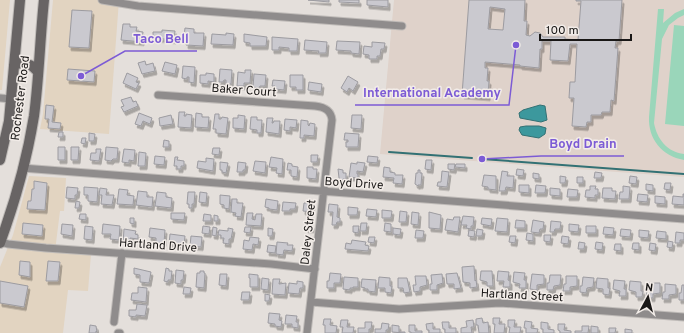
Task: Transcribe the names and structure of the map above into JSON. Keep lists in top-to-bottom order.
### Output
{
  "streets": {
    "main road": ["Rochester Road"],
    "street": [
      "Baker Court",
      "Boyd Drive",
      "Daley Street",
      "Hartland Drive",
      "Hartland Street"
    ]
  },
  "crossings": [
    ["Baker Court", "Daley Street"],
    ["Rochester Road", "Boyd Drive"],
    ["Rochester Road", "Hartland Drive"],
    ["Boyd Drive", "Daley Street"],
    ["Daley Street", "Hartland Drive"],
    ["Daley Street", "Hartland Street"]
  ],
  "places": ["International Academy", "Taco Bell", "Boyd Drain"],
  "scale_bar": "100 m",
  "north": "top"
}
